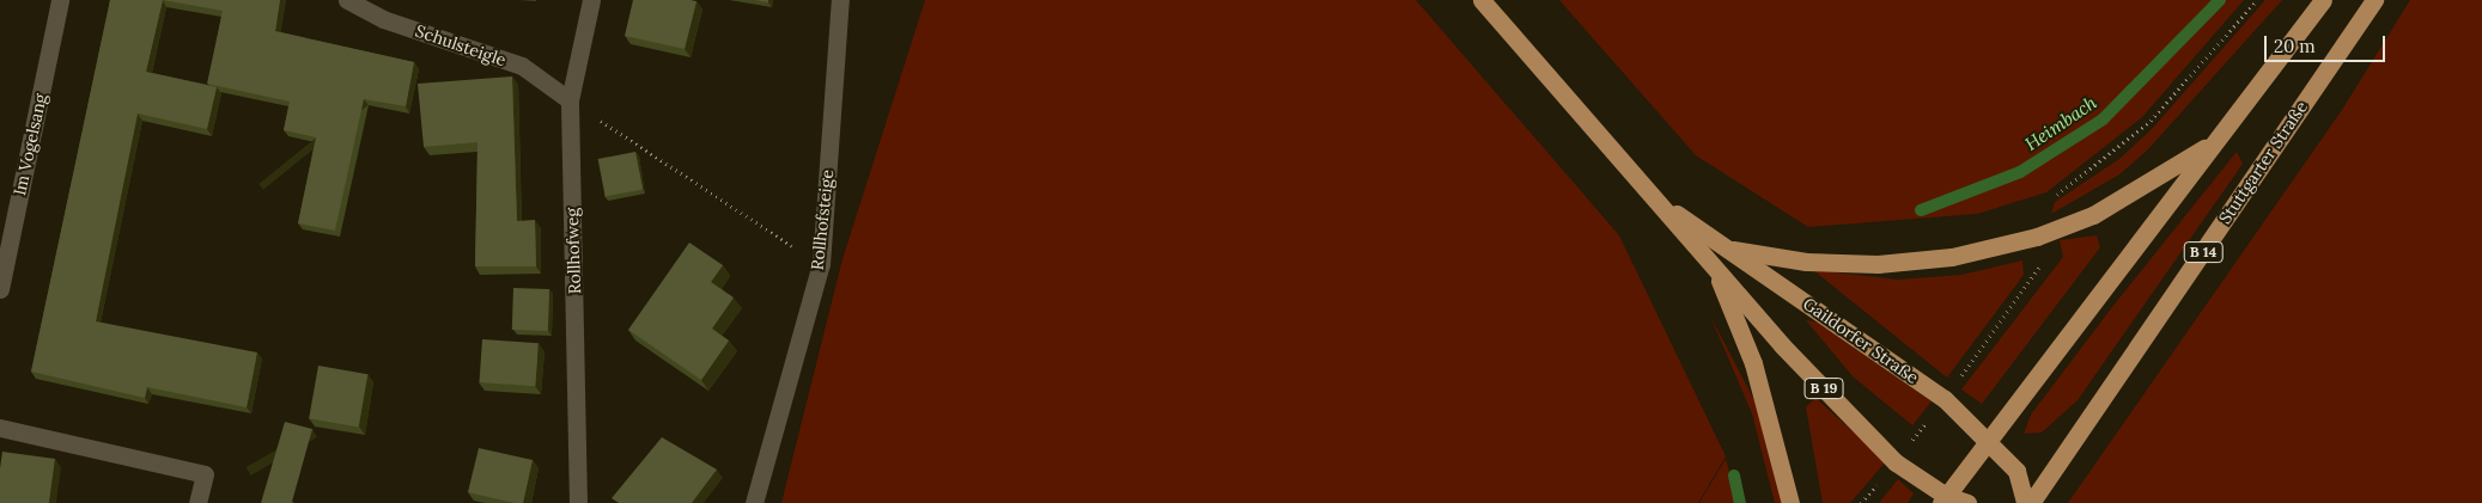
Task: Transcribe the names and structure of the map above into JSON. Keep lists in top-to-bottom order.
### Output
{
  "streets": {
    "main road": [
      "Stuttgarter Straße",
      "B 14",
      "Gaildorfer Straße",
      "B 19"
    ],
    "street": [
      "Schulsteigle",
      "Im Vogelsang",
      "Rollhofsteige",
      "Rollhofweg"
    ]
  },
  "crossings": [
    ["Schulsteigle", "Rollhofweg"]
  ],
  "water": ["Heimbach"],
  "scale_bar": "20 m"
}
